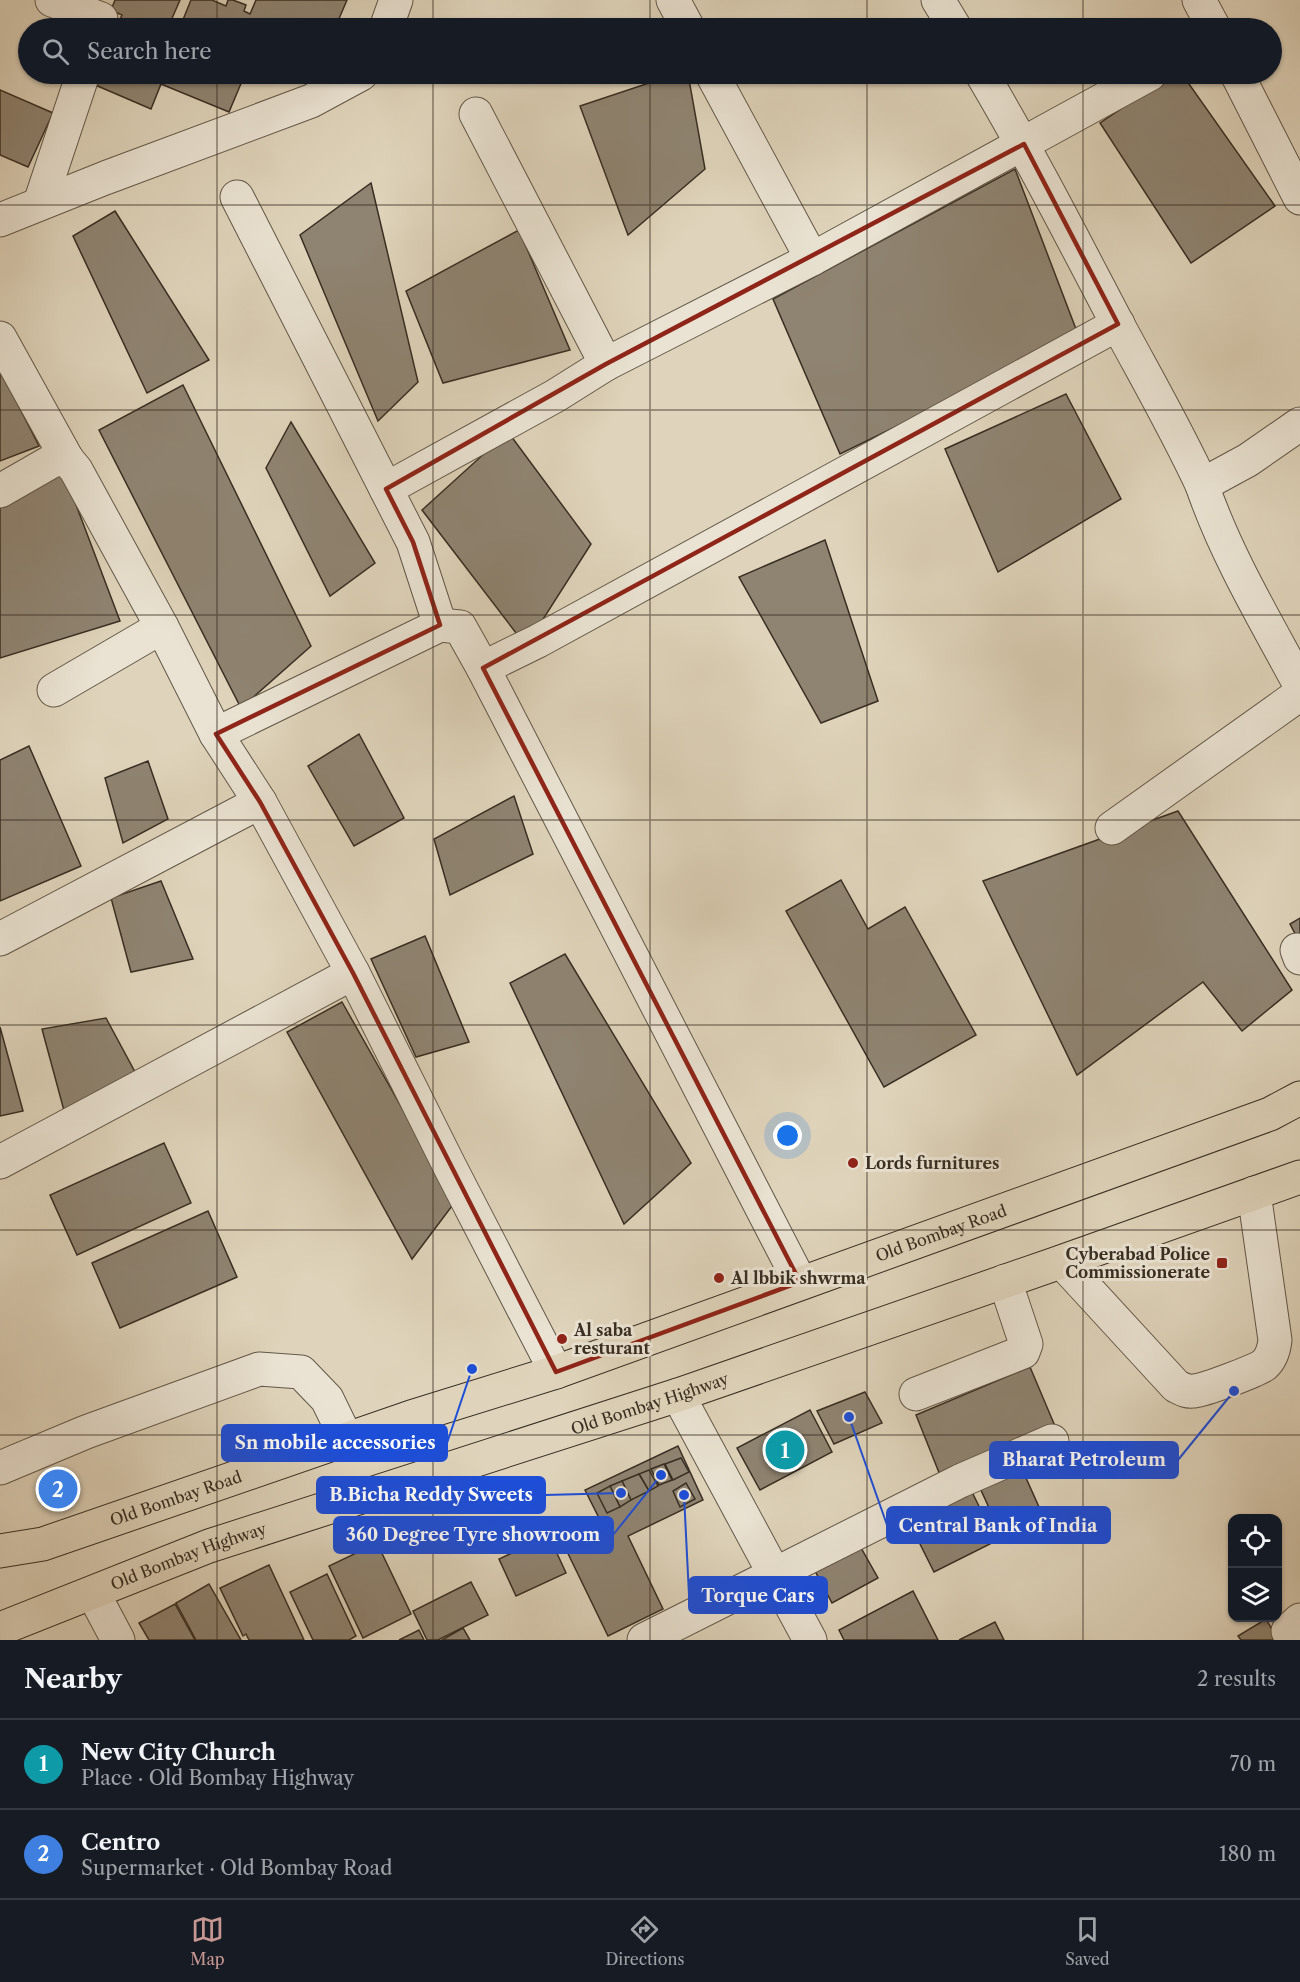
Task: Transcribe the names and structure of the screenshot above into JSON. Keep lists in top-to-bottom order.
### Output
{
  "streets": {
    "main road": ["Old Bombay Road", "Old Bombay Highway"]
  },
  "places": {
    "other": [
      "Lords furnitures",
      "Al lbbik shwrma",
      "Al saba resturant",
      "Sn mobile accessories",
      "Bharat Petroleum",
      "Central Bank of India",
      "360 Degree Tyre showroom",
      "B.Bicha Reddy Sweets",
      "Torque Cars"
    ],
    "transit": ["Cyberabad Police Commissionerate"]
  },
  "page": {
    "search": "Search here",
    "pins": ["1", "2"],
    "heading": ["Nearby", "2 results"],
    "list": [
      {
        "mark": "1",
        "name": "New City Church",
        "note": "Place · Old Bombay Highway",
        "value": "70 m"
      },
      {
        "mark": "2",
        "name": "Centro",
        "note": "Supermarket · Old Bombay Road",
        "value": "180 m"
      }
    ],
    "nav": ["Map", "Directions", "Saved"]
  }
}
